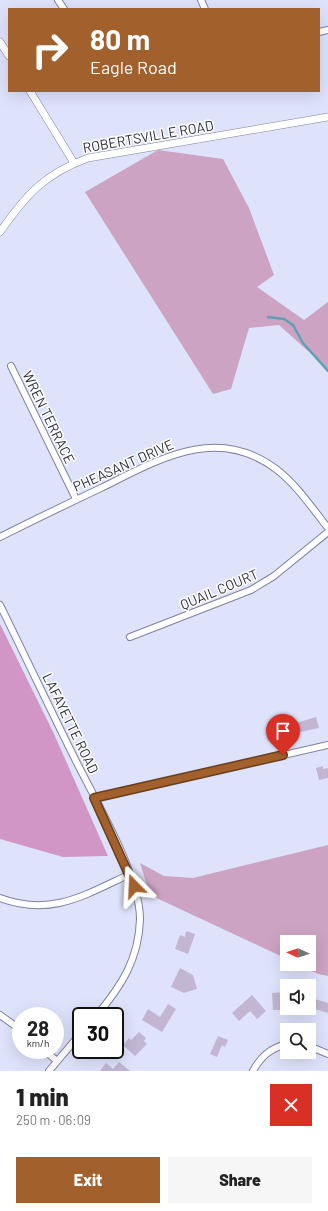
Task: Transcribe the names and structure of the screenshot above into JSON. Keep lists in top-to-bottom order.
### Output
{
  "streets": {
    "street": [
      "ROBERTSVILLE ROAD",
      "WREN TERRACE",
      "PHEASANT DRIVE",
      "QUAIL COURT",
      "LAFAYETTE ROAD"
    ]
  },
  "crossings": [
    ["WREN TERRACE", "PHEASANT DRIVE"]
  ],
  "north": "left",
  "page": {
    "turn": ["80 m", "Eagle Road"],
    "speed": "28 km/h",
    "limit": "30",
    "heading": ["1 min", "250 m · 06:09"],
    "buttons": ["Exit", "Share"]
  }
}
